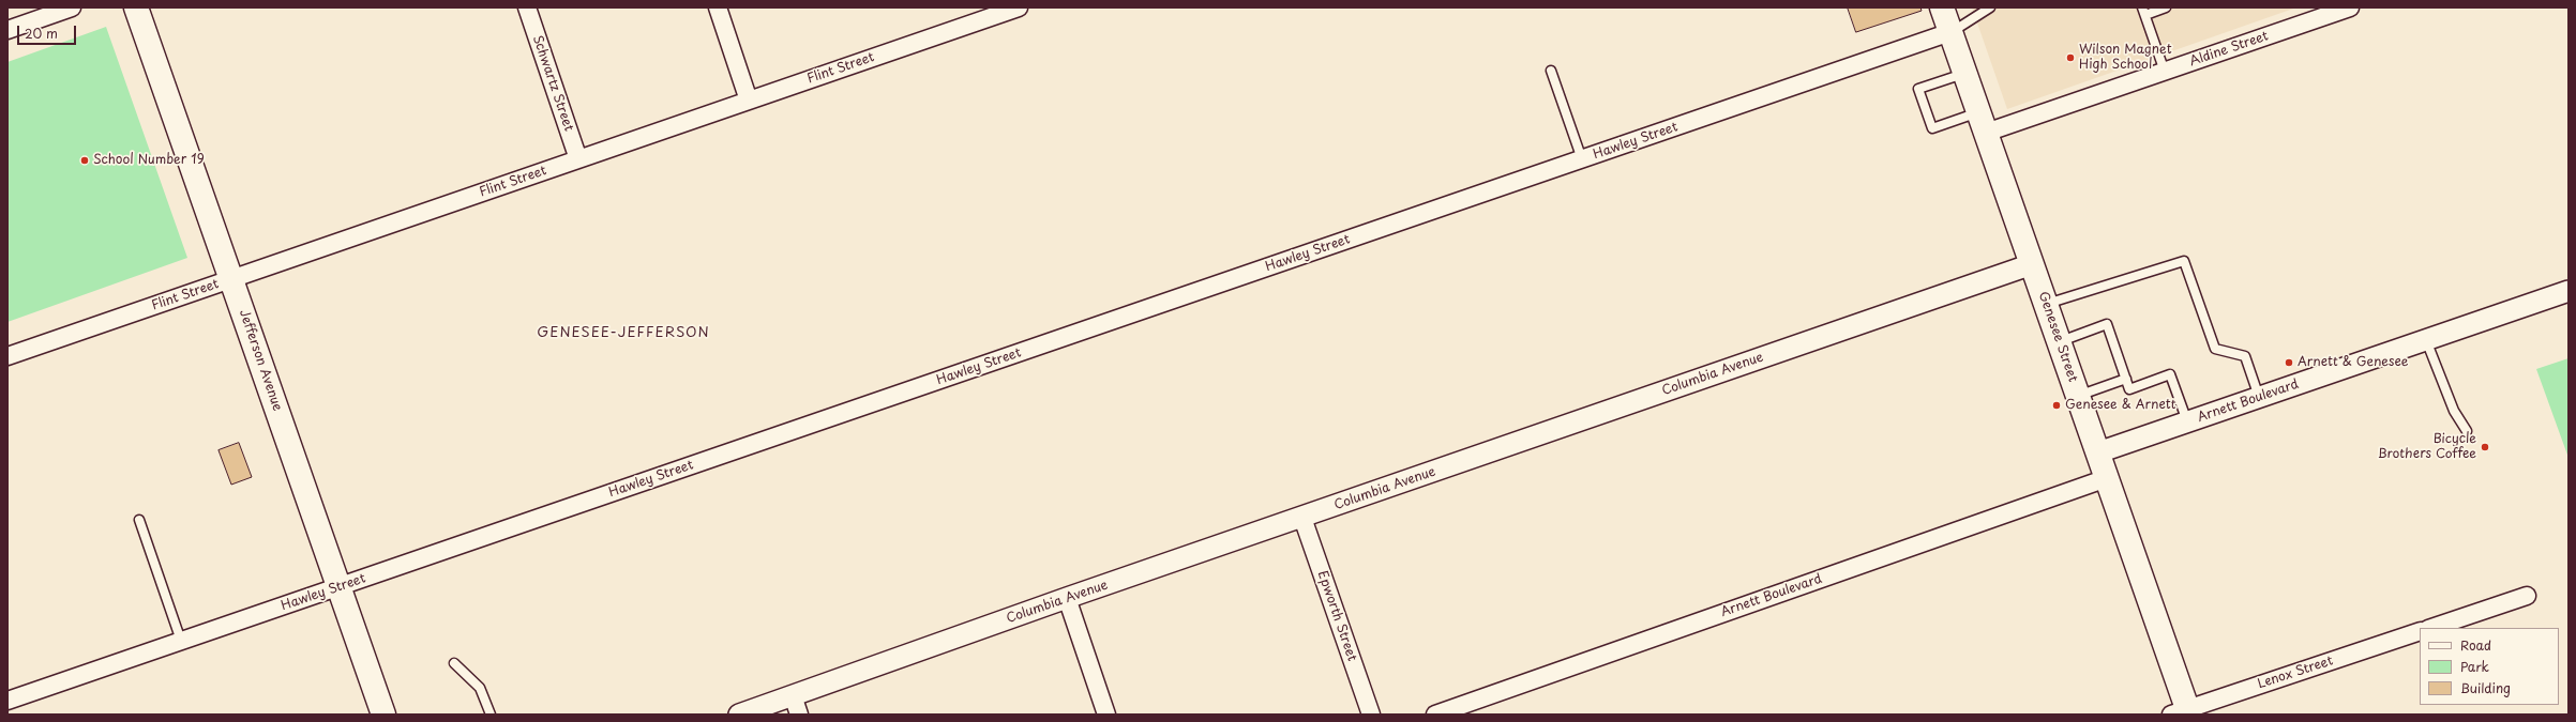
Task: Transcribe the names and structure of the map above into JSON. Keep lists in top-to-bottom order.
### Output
{
  "streets": {
    "main road": ["Genesee Street", "Jefferson Avenue"],
    "street": [
      "Aldine Street",
      "Flint Street",
      "Schwartz Street",
      "Hawley Street",
      "Columbia Avenue",
      "Arnett Boulevard",
      "Epworth Street",
      "Lenox Street"
    ]
  },
  "crossings": [
    ["Aldine Street", "Genesee Street"],
    ["Flint Street", "Schwartz Street"],
    ["Flint Street", "Jefferson Avenue"],
    ["Hawley Street", "Genesee Street"],
    ["Hawley Street", "Jefferson Avenue"],
    ["Genesee Street", "Columbia Avenue"],
    ["Genesee Street", "Arnett Boulevard"],
    ["Genesee Street", "Lenox Street"],
    ["Columbia Avenue", "Epworth Street"]
  ],
  "districts": ["GENESEE-JEFFERSON"],
  "places": [
    "Wilson Magnet High School",
    "School Number 19",
    "Arnett & Genesee",
    "Genesee & Arnett",
    "Bicycle Brothers Coffee"
  ],
  "legend": ["Road", "Park", "Building"],
  "scale_bar": "20 m"
}
